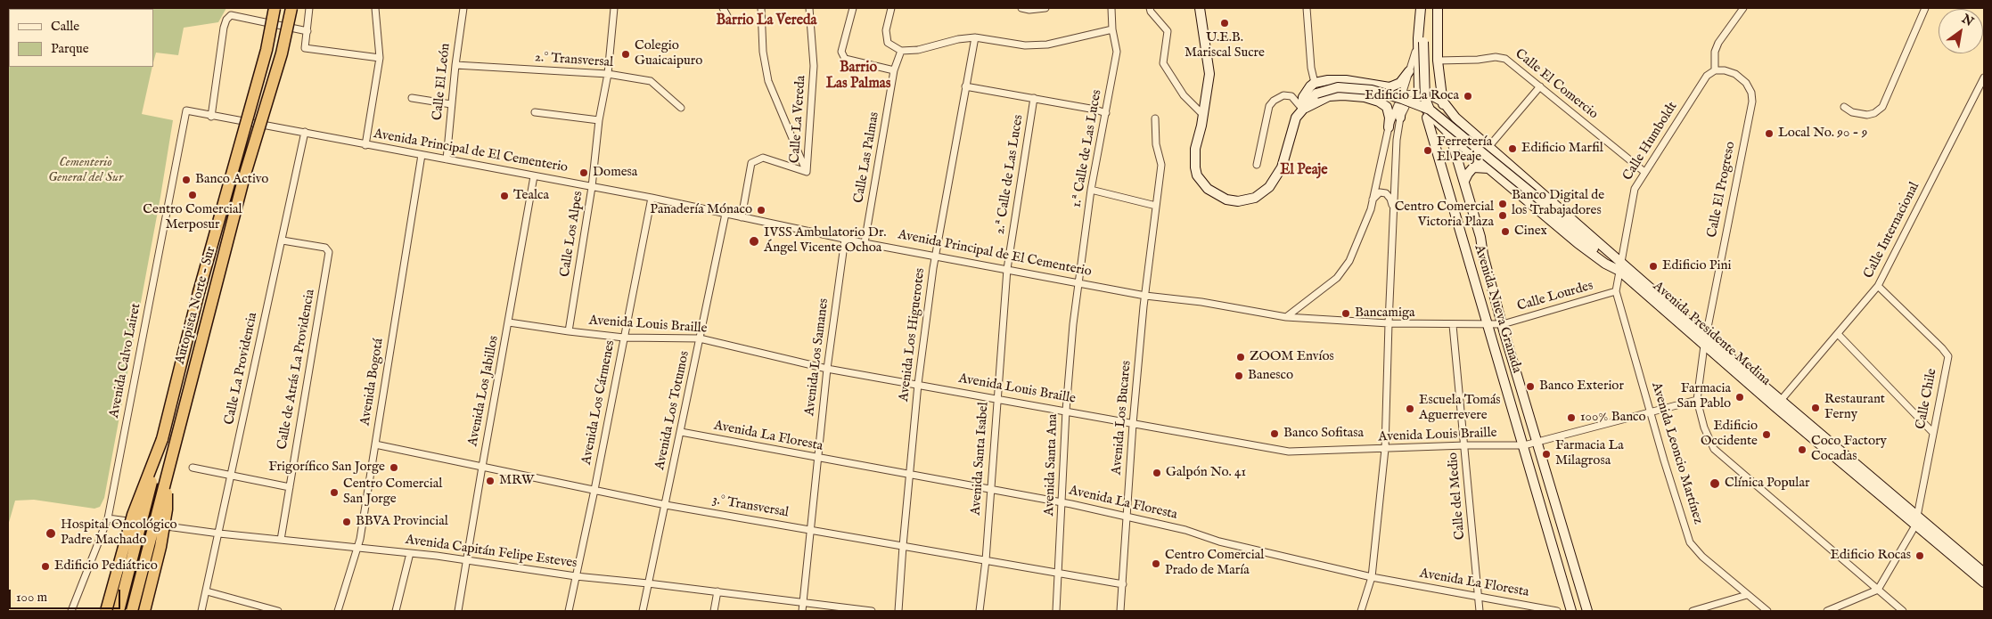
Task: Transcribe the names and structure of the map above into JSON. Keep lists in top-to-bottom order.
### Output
{
  "streets": {
    "highway": ["Autopista Norte - Sur"],
    "street": [
      "2.° Transversal",
      "Calle El León",
      "Calle El Comercio",
      "Calle La Vereda",
      "Calle Humboldt",
      "1.ª Calle de Las Luces",
      "Avenida Principal de El Cementerio",
      "Calle Las Palmas",
      "2.ª Calle de Las Luces",
      "Calle El Progreso",
      "Calle Internacional",
      "Calle Los Alpes",
      "Calle Lourdes",
      "Avenida Nueva Granada",
      "Avenida Louis Braille",
      "Avenida Presidente Medina",
      "Avenida Los Higuerotes",
      "Avenida Los Samanes",
      "Avenida Calvo Lairet",
      "Calle La Providencia",
      "Calle de Atrás La Providencia",
      "Avenida Bogotá",
      "Avenida Los Jabillos",
      "Calle Chile",
      "Avenida Los Cármenes",
      "Avenida Los Totumos",
      "Avenida Los Bucares",
      "Avenida La Floresta",
      "Avenida Leoncio Martínez",
      "Avenida Santa Isabel",
      "Avenida Santa Ana",
      "Calle del Medio",
      "3.° Transversal",
      "Avenida Capitán Felipe Esteves"
    ]
  },
  "crossings": [
    ["2.° Transversal", "Calle El León"],
    ["2.° Transversal", "Calle Los Alpes"],
    ["Calle El León", "Avenida Principal de El Cementerio"],
    ["Calle El Comercio", "Calle Humboldt"],
    ["Calle La Vereda", "Avenida Principal de El Cementerio"],
    ["Calle Humboldt", "Calle El Progreso"],
    ["Calle Humboldt", "Avenida Presidente Medina"],
    ["Calle Humboldt", "Avenida Leoncio Martínez"],
    ["1.ª Calle de Las Luces", "Avenida Principal de El Cementerio"],
    ["1.ª Calle de Las Luces", "Avenida Santa Ana"],
    ["Avenida Principal de El Cementerio", "Calle Las Palmas"],
    ["Avenida Principal de El Cementerio", "2.ª Calle de Las Luces"],
    ["Avenida Principal de El Cementerio", "Calle Los Alpes"],
    ["Avenida Principal de El Cementerio", "Avenida Los Higuerotes"],
    ["Avenida Principal de El Cementerio", "Avenida Los Samanes"],
    ["Avenida Principal de El Cementerio", "Avenida Calvo Lairet"],
    ["Avenida Principal de El Cementerio", "Calle La Providencia"],
    ["Avenida Principal de El Cementerio", "Avenida Bogotá"],
    ["Avenida Principal de El Cementerio", "Avenida Los Jabillos"],
    ["Avenida Principal de El Cementerio", "Avenida Los Cármenes"],
    ["Avenida Principal de El Cementerio", "Avenida Los Totumos"],
    ["Avenida Principal de El Cementerio", "Avenida Los Bucares"],
    ["2.ª Calle de Las Luces", "Avenida Santa Isabel"],
    ["Calle El Progreso", "Avenida Presidente Medina"],
    ["Calle Internacional", "Avenida Presidente Medina"],
    ["Calle Internacional", "Calle Chile"],
    ["Calle Los Alpes", "Avenida Louis Braille"],
    ["Calle Lourdes", "Avenida Nueva Granada"],
    ["Calle Lourdes", "Avenida Leoncio Martínez"],
    ["Avenida Nueva Granada", "Avenida Louis Braille"],
    ["Avenida Nueva Granada", "Avenida Presidente Medina"],
    ["Avenida Louis Braille", "Avenida Los Higuerotes"],
    ["Avenida Louis Braille", "Avenida Los Samanes"],
    ["Avenida Louis Braille", "Avenida Los Jabillos"],
    ["Avenida Louis Braille", "Avenida Los Cármenes"],
    ["Avenida Louis Braille", "Avenida Los Totumos"],
    ["Avenida Louis Braille", "Avenida Los Bucares"],
    ["Avenida Louis Braille", "Avenida Santa Isabel"],
    ["Avenida Louis Braille", "Avenida Santa Ana"],
    ["Avenida Louis Braille", "Calle del Medio"],
    ["Avenida Presidente Medina", "Calle Chile"],
    ["Avenida Presidente Medina", "Avenida Leoncio Martínez"],
    ["Avenida Los Higuerotes", "Avenida La Floresta"],
    ["Avenida Los Higuerotes", "3.° Transversal"],
    ["Avenida Los Samanes", "Avenida La Floresta"],
    ["Avenida Los Samanes", "3.° Transversal"],
    ["Avenida Los Samanes", "Avenida Capitán Felipe Esteves"],
    ["Avenida Calvo Lairet", "Avenida Capitán Felipe Esteves"],
    ["Calle La Providencia", "Calle de Atrás La Providencia"],
    ["Calle La Providencia", "Avenida Capitán Felipe Esteves"],
    ["Calle de Atrás La Providencia", "Avenida Capitán Felipe Esteves"],
    ["Avenida Bogotá", "3.° Transversal"],
    ["Avenida Bogotá", "Avenida Capitán Felipe Esteves"],
    ["Avenida Los Jabillos", "3.° Transversal"],
    ["Avenida Los Jabillos", "Avenida Capitán Felipe Esteves"],
    ["Avenida Los Cármenes", "3.° Transversal"],
    ["Avenida Los Cármenes", "Avenida Capitán Felipe Esteves"],
    ["Avenida Los Totumos", "Avenida La Floresta"],
    ["Avenida Los Totumos", "3.° Transversal"],
    ["Avenida Los Totumos", "Avenida Capitán Felipe Esteves"],
    ["Avenida Los Bucares", "Avenida La Floresta"],
    ["Avenida Los Bucares", "3.° Transversal"],
    ["Avenida La Floresta", "Avenida Santa Isabel"],
    ["Avenida La Floresta", "Avenida Santa Ana"],
    ["Avenida La Floresta", "Calle del Medio"],
    ["Avenida Santa Isabel", "3.° Transversal"],
    ["Avenida Santa Ana", "3.° Transversal"]
  ],
  "districts": ["Barrio La Vereda", "Barrio Las Palmas", "El Peaje"],
  "parks": ["Cementerio General del Sur"],
  "places": [
    "U.E.B. Mariscal Sucre",
    "Colegio Guaicaipuro",
    "Edificio La Roca",
    "Local No. 90 - 9",
    "Edificio Marfil",
    "Ferretería El Peaje",
    "Domesa",
    "Banco Activo",
    "Centro Comercial Merposur",
    "Tealca",
    "Banco Digital de los Trabajadores",
    "Panadería Mónaco",
    "Centro Comercial Victoria Plaza",
    "Cinex",
    "IVSS Ambulatorio Dr. Ángel Vicente Ochoa",
    "Edificio Pini",
    "Bancamiga",
    "ZOOM Envíos",
    "Banesco",
    "Banco Exterior",
    "Farmacia San Pablo",
    "Restaurant Ferny",
    "Escuela Tomás Aguerrevere",
    "100% Banco",
    "Banco Sofitasa",
    "Edificio Occidente",
    "Coco Factory Cocadas",
    "Farmacia La Milagrosa",
    "Frigorífico San Jorge",
    "Galpón No. 41",
    "MRW",
    "Clínica Popular",
    "Centro Comercial San Jorge",
    "BBVA Provincial",
    "Hospital Oncológico Padre Machado",
    "Edificio Rocas",
    "Centro Comercial Prado de María",
    "Edificio Pediátrico"
  ],
  "legend": ["Calle", "Parque"],
  "scale_bar": "100 m",
  "north": "top right"
}
